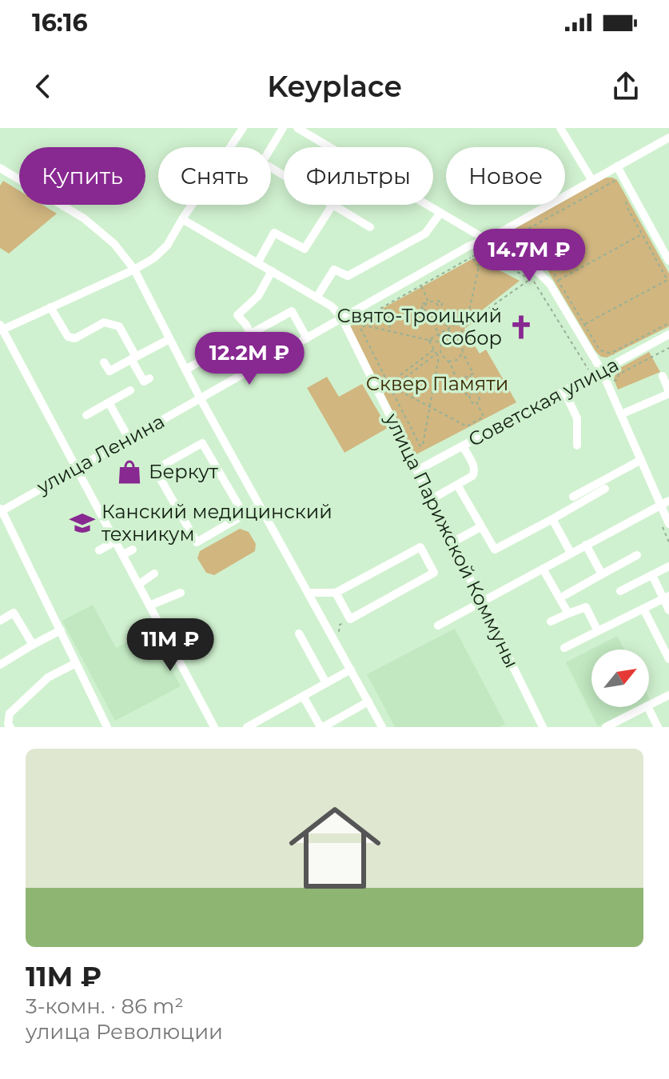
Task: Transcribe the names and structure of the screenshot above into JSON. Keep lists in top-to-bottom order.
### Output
{
  "streets": {
    "street": ["Советская улица", "улица Ленина", "улица Парижской Коммуны"]
  },
  "crossings": [
    ["Советская улица", "улица Парижской Коммуны"],
    ["улица Ленина", "улица Парижской Коммуны"]
  ],
  "parks": ["Сквер Памяти"],
  "places": {
    "church": ["Свято-Троицкий собор"],
    "shop": ["Беркут"],
    "school or university": ["Канский медицинский техникум"]
  },
  "north": "top right",
  "page": {
    "status": "16:16",
    "header": "Keyplace",
    "chip": [
      "Купить",
      "Снять",
      "Фильтры",
      "Новое"
    ],
    "price": ["14.7M ₽", "12.2M ₽", "11M ₽"],
    "list": [
      {
        "name": "11M ₽",
        "note": "3-комн. · 86 m² · улица Революции"
      }
    ]
  }
}
